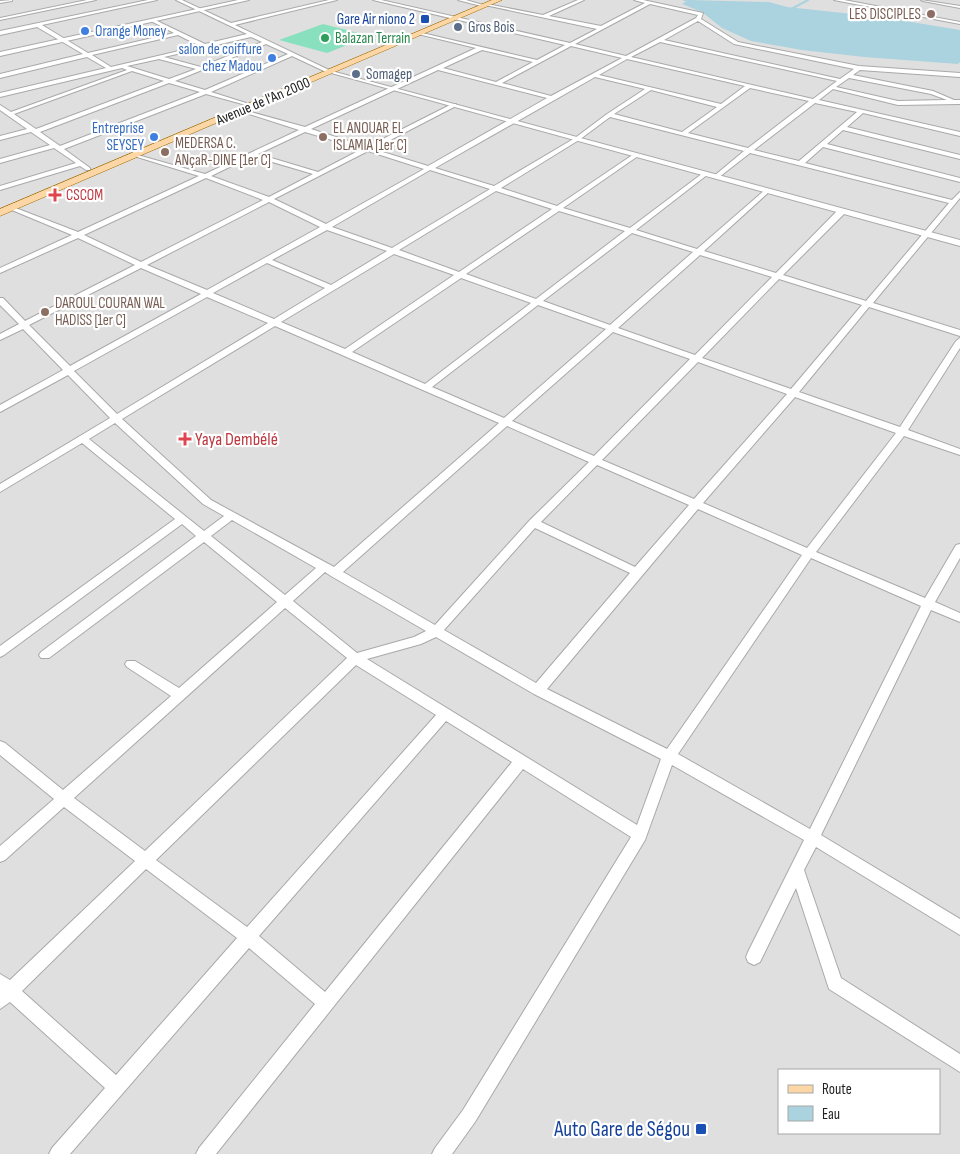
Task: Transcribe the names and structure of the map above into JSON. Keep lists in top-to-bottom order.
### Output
{
  "streets": {
    "main road": ["Avenue de l'An 2000"]
  },
  "places": {
    "other": [
      "LES DISCIPLES",
      "Gros Bois",
      "Orange Money",
      "Balazan Terrain",
      "salon de coiffure chez Madou",
      "Somagep",
      "Entreprise SEYSEY",
      "EL ANOUAR EL ISLAMIA [1er C]",
      "MEDERSA C. ANçaR-DINE [1er C]",
      "DAROUL COURAN WAL HADISS [1er C]"
    ],
    "transit": ["Gare Air niono 2", "Auto Gare de Ségou"],
    "health": ["CSCOM", "Yaya Dembélé"]
  },
  "legend": ["Route", "Eau"]
}
